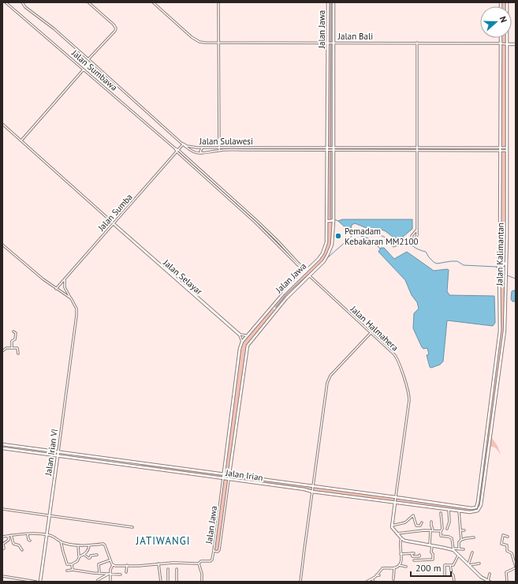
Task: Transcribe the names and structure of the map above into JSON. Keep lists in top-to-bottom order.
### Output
{
  "streets": {
    "street": [
      "Jalan Jawa",
      "Jalan Bali",
      "Jalan Sumbawa",
      "Jalan Sulawesi",
      "Jalan Sumba",
      "Jalan Kalimantan",
      "Jalan Selayar",
      "Jalan Halmahera",
      "Jalan Irian VI",
      "Jalan Irian"
    ]
  },
  "crossings": [
    ["Jalan Jawa", "Jalan Bali"],
    ["Jalan Jawa", "Jalan Sumbawa"],
    ["Jalan Jawa", "Jalan Sulawesi"],
    ["Jalan Jawa", "Jalan Selayar"],
    ["Jalan Jawa", "Jalan Halmahera"],
    ["Jalan Jawa", "Jalan Irian"],
    ["Jalan Bali", "Jalan Kalimantan"],
    ["Jalan Sumbawa", "Jalan Sumba"],
    ["Jalan Sulawesi", "Jalan Sumba"],
    ["Jalan Sulawesi", "Jalan Kalimantan"],
    ["Jalan Sumba", "Jalan Selayar"],
    ["Jalan Halmahera", "Jalan Irian"],
    ["Jalan Irian VI", "Jalan Irian"]
  ],
  "districts": ["JATIWANGI"],
  "places": ["Pemadam Kebakaran MM2100"],
  "scale_bar": "200 m",
  "north": "right"
}
